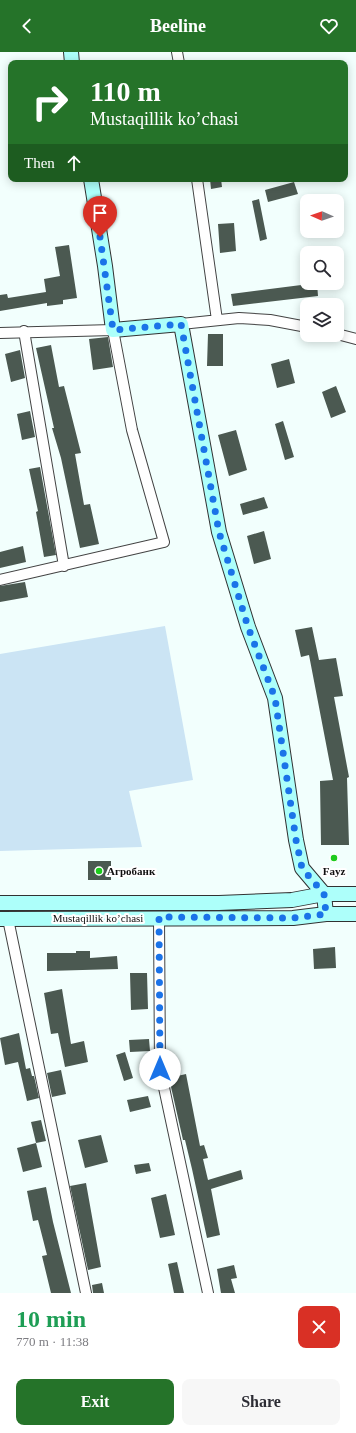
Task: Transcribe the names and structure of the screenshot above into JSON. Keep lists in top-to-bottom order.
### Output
{
  "streets": {
    "main road": ["Mustaqillik ko’chasi"]
  },
  "places": ["Fayz", "Агробанк"],
  "north": "left",
  "page": {
    "header": "Beeline",
    "turn": ["110 m", "Mustaqillik ko’chasi"],
    "then": "Then",
    "heading": ["10 min", "770 m · 11:38"],
    "buttons": ["Exit", "Share"]
  }
}
